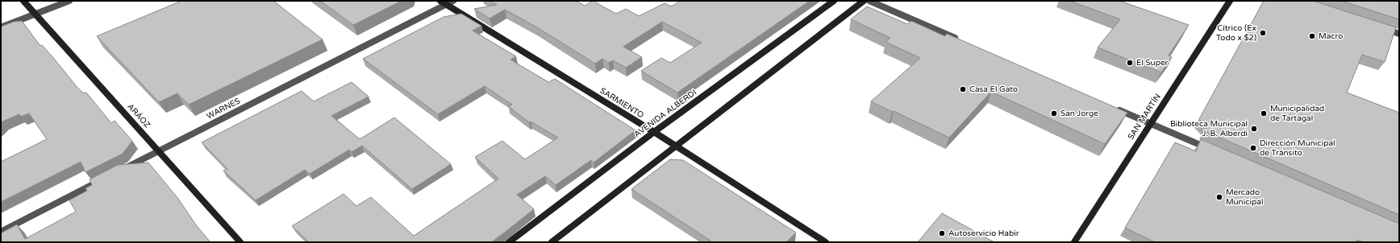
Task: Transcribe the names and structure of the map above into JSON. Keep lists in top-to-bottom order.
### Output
{
  "streets": {
    "street": [
      "SARMIENTO",
      "WARNES",
      "AVENIDA ALBERDI",
      "ARÁOZ",
      "SAN MARTÍN"
    ]
  },
  "crossings": [
    ["SARMIENTO", "WARNES"],
    ["SARMIENTO", "AVENIDA ALBERDI"],
    ["WARNES", "ARÁOZ"]
  ],
  "places": [
    "Cítrico (Ex Todo x $2)",
    "Macro",
    "El Super",
    "Casa El Gato",
    "San Jorge",
    "Municipalidad de Tartagal",
    "Biblioteca Municipal J. B. Alberdi",
    "Dirección Municipal de Tránsito",
    "Mercado Municipal",
    "Autoservicio Habir"
  ]
}
